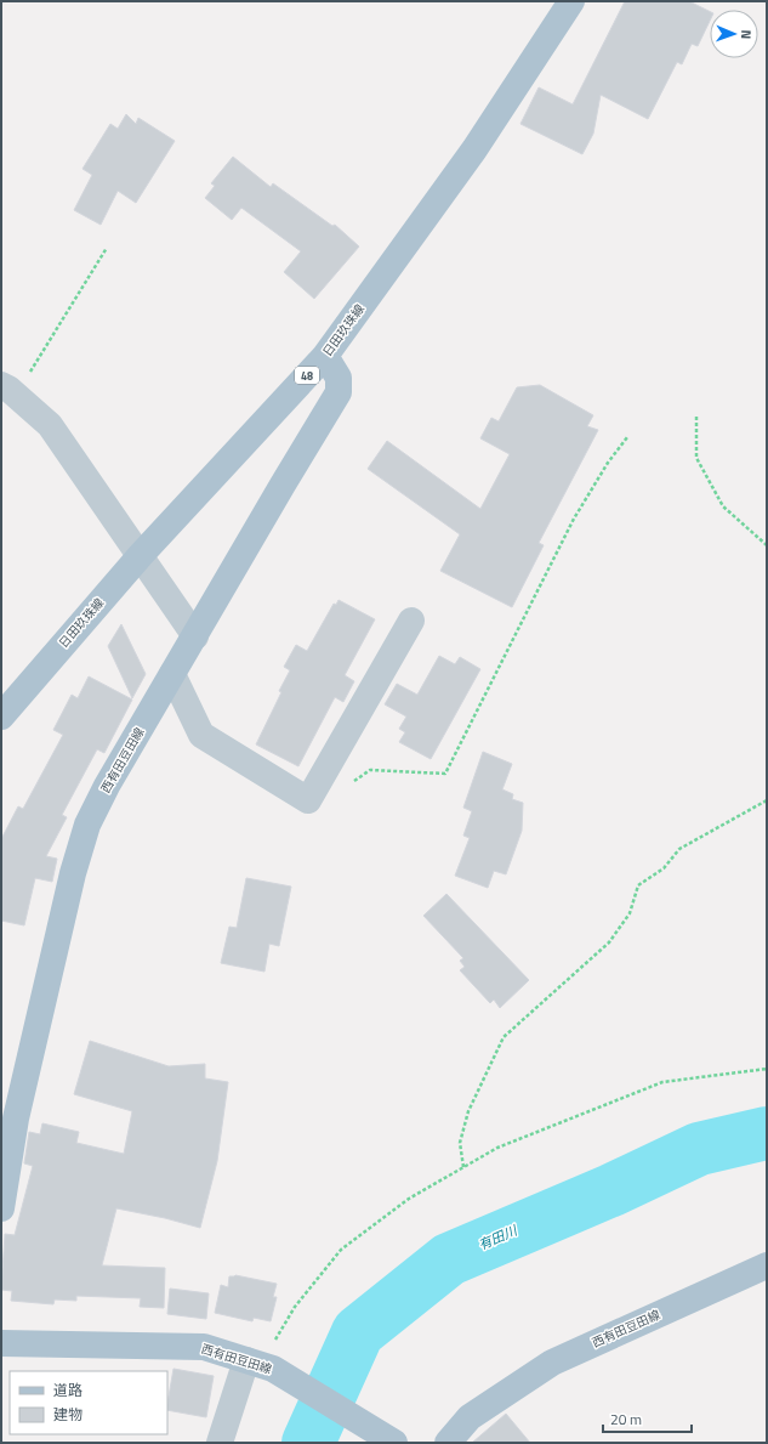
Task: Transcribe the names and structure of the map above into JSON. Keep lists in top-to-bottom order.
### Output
{
  "streets": {
    "main road": ["日田玖珠線", "48", "西有田豆田線"]
  },
  "crossings": [
    ["日田玖珠線", "西有田豆田線"]
  ],
  "water": ["有田川"],
  "legend": ["道路", "建物"],
  "scale_bar": "20 m",
  "north": "right"
}
